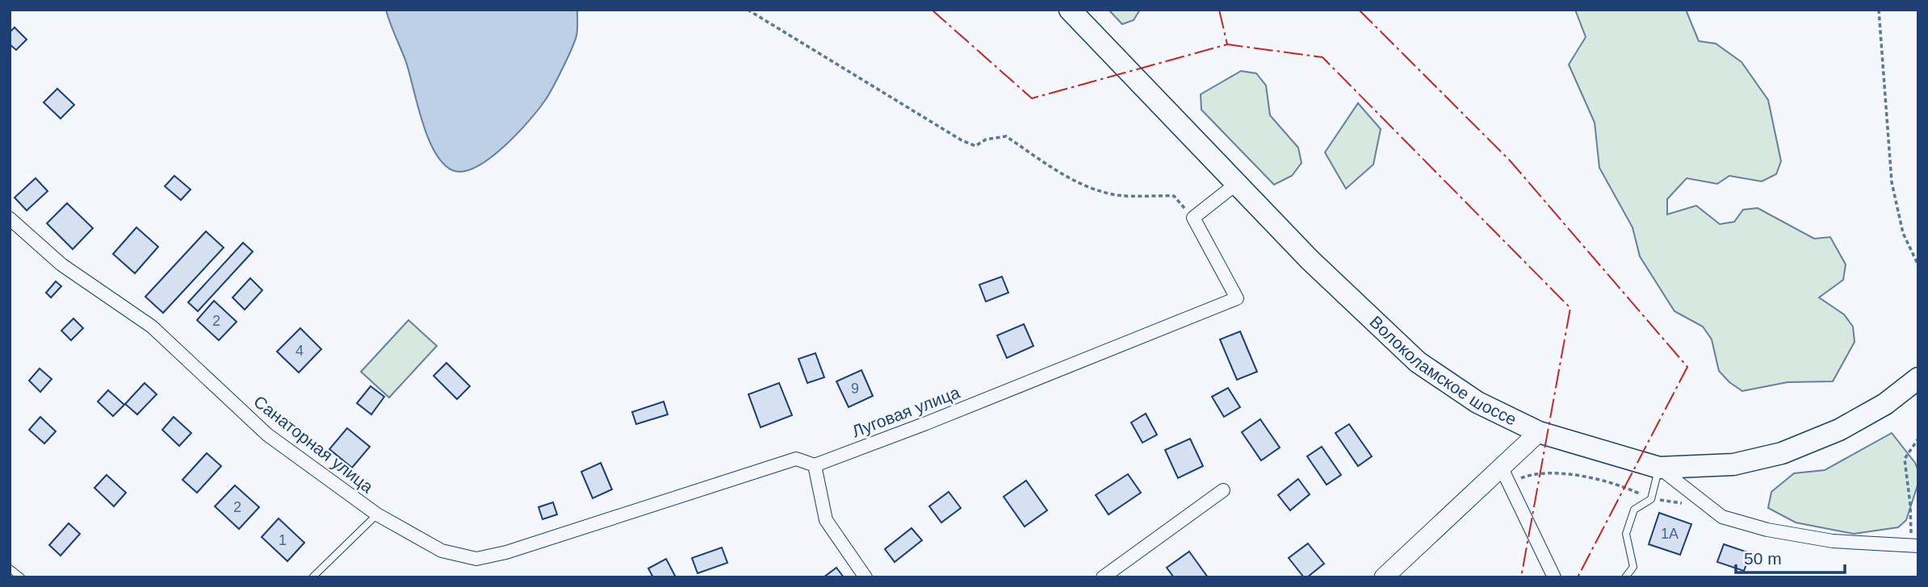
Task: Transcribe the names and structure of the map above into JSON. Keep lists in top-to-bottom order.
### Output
{
  "streets": {
    "main road": ["Волоколамское шоссе"],
    "street": ["Луговая улица", "Санаторная улица"]
  },
  "crossings": [
    ["Луговая улица", "Санаторная улица"]
  ],
  "house_numbers": [
    "2",
    "4",
    "9",
    "2",
    "1А",
    "1"
  ],
  "scale_bar": "50 m"
}
